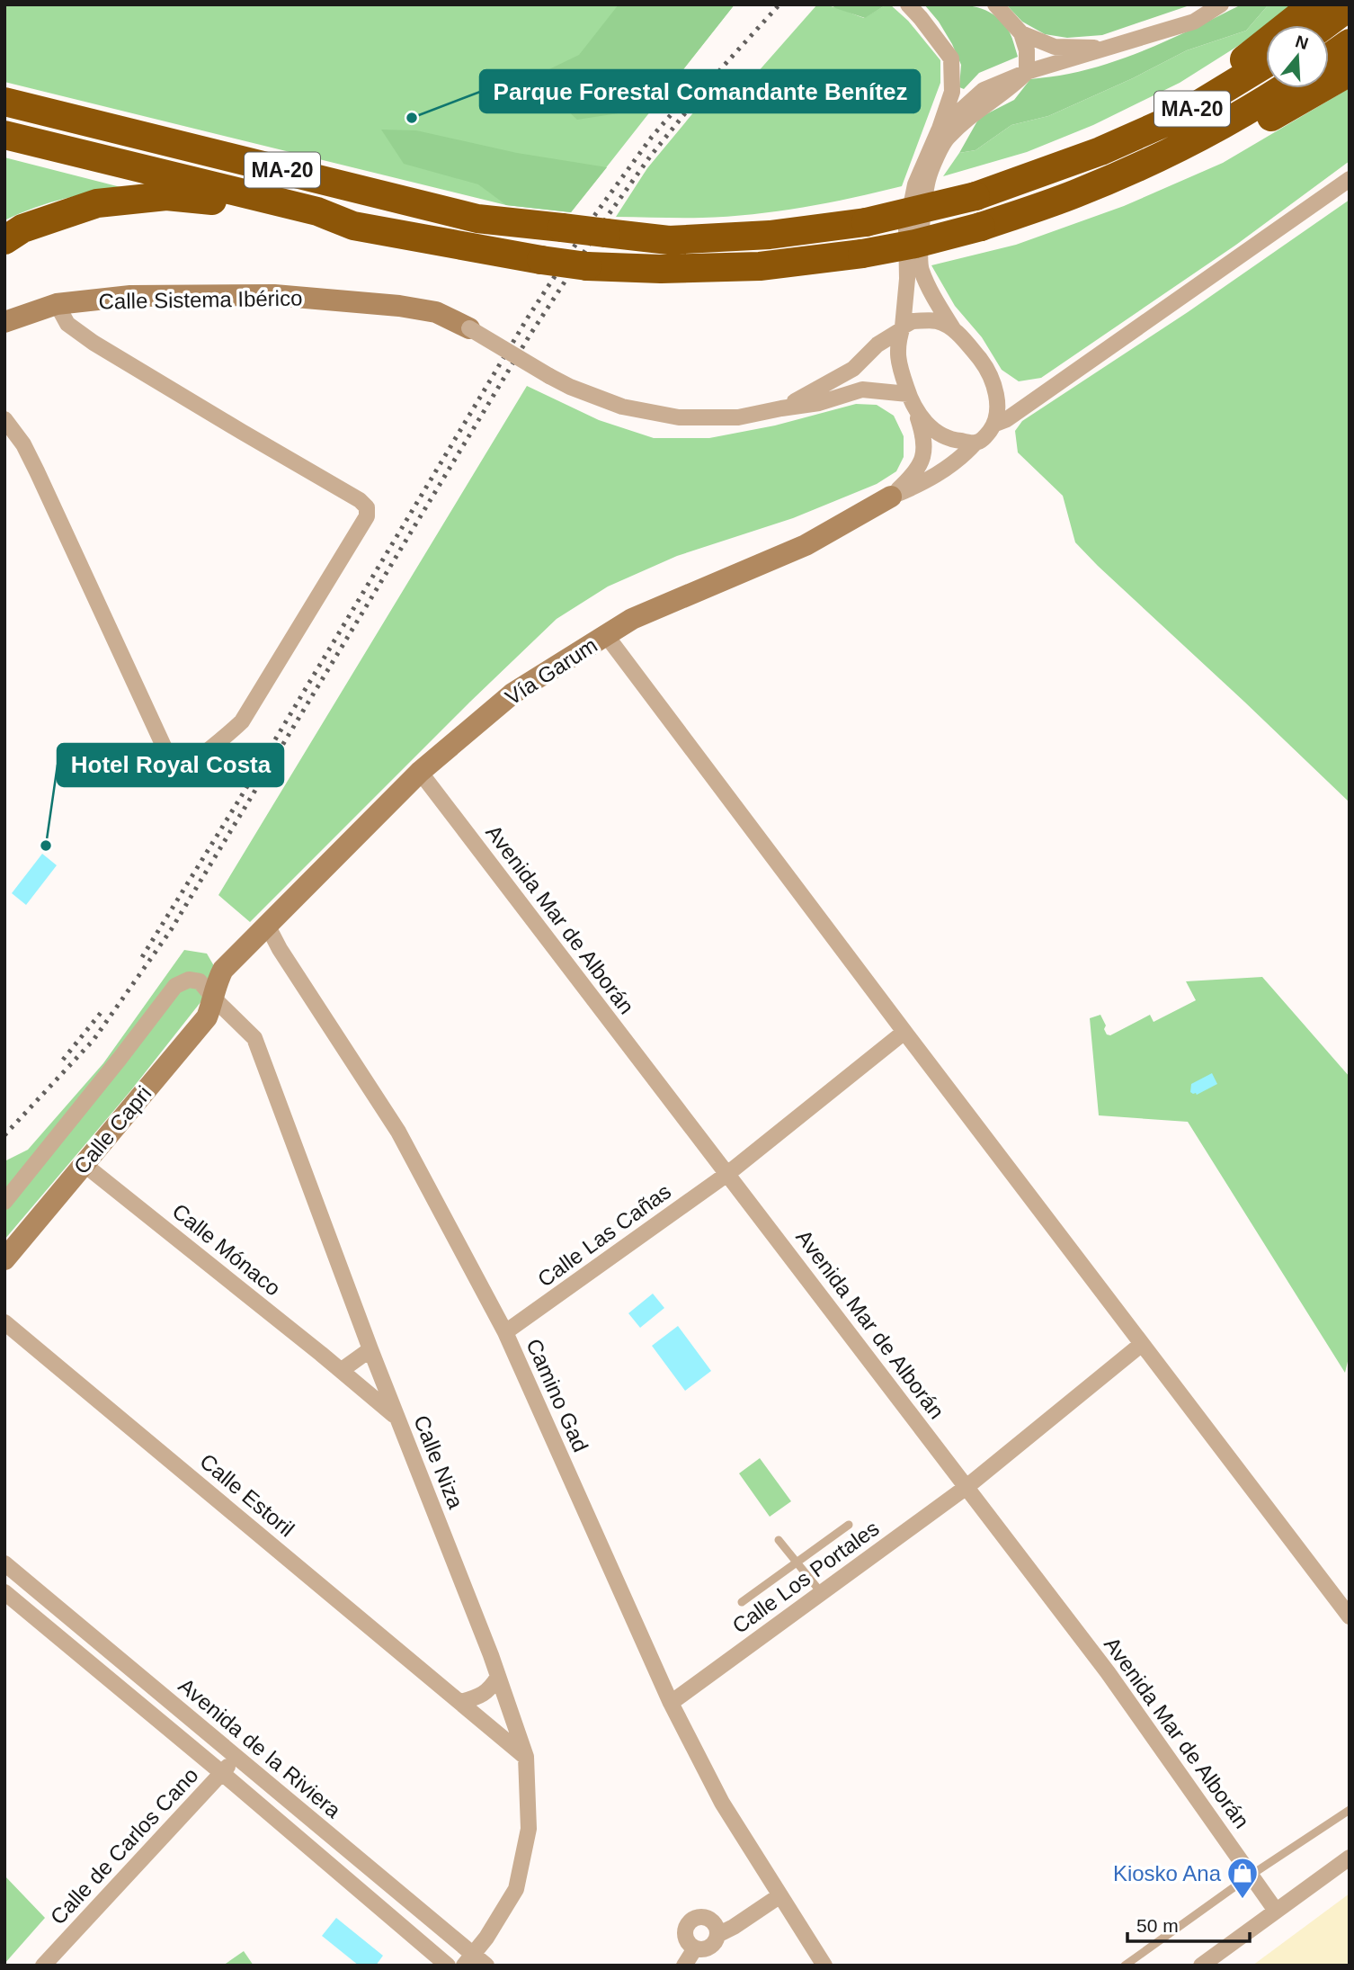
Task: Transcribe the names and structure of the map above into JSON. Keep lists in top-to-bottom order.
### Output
{
  "streets": {
    "highway": ["MA-20"],
    "street": [
      "Calle Sistema Ibérico",
      "Vía Garum",
      "Avenida Mar de Alborán",
      "Calle Capri",
      "Calle Las Cañas",
      "Calle Mónaco",
      "Camino Gad",
      "Calle Niza",
      "Calle Estoril",
      "Calle Los Portales",
      "Avenida de la Riviera",
      "Calle de Carlos Cano"
    ]
  },
  "crossings": [
    ["Vía Garum", "Avenida Mar de Alborán"],
    ["Vía Garum", "Calle Capri"],
    ["Vía Garum", "Camino Gad"],
    ["Avenida Mar de Alborán", "Calle Las Cañas"],
    ["Avenida Mar de Alborán", "Calle Los Portales"],
    ["Calle Capri", "Calle Mónaco"],
    ["Calle Capri", "Camino Gad"],
    ["Calle Capri", "Calle Niza"],
    ["Calle Las Cañas", "Camino Gad"],
    ["Calle Mónaco", "Calle Niza"],
    ["Camino Gad", "Calle Los Portales"],
    ["Calle Niza", "Calle Estoril"],
    ["Calle Niza", "Avenida de la Riviera"],
    ["Avenida de la Riviera", "Calle de Carlos Cano"]
  ],
  "places": {
    "other": ["Parque Forestal Comandante Benítez", "Hotel Royal Costa"],
    "shop": ["Kiosko Ana"]
  },
  "scale_bar": "50 m",
  "north": "top"
}
